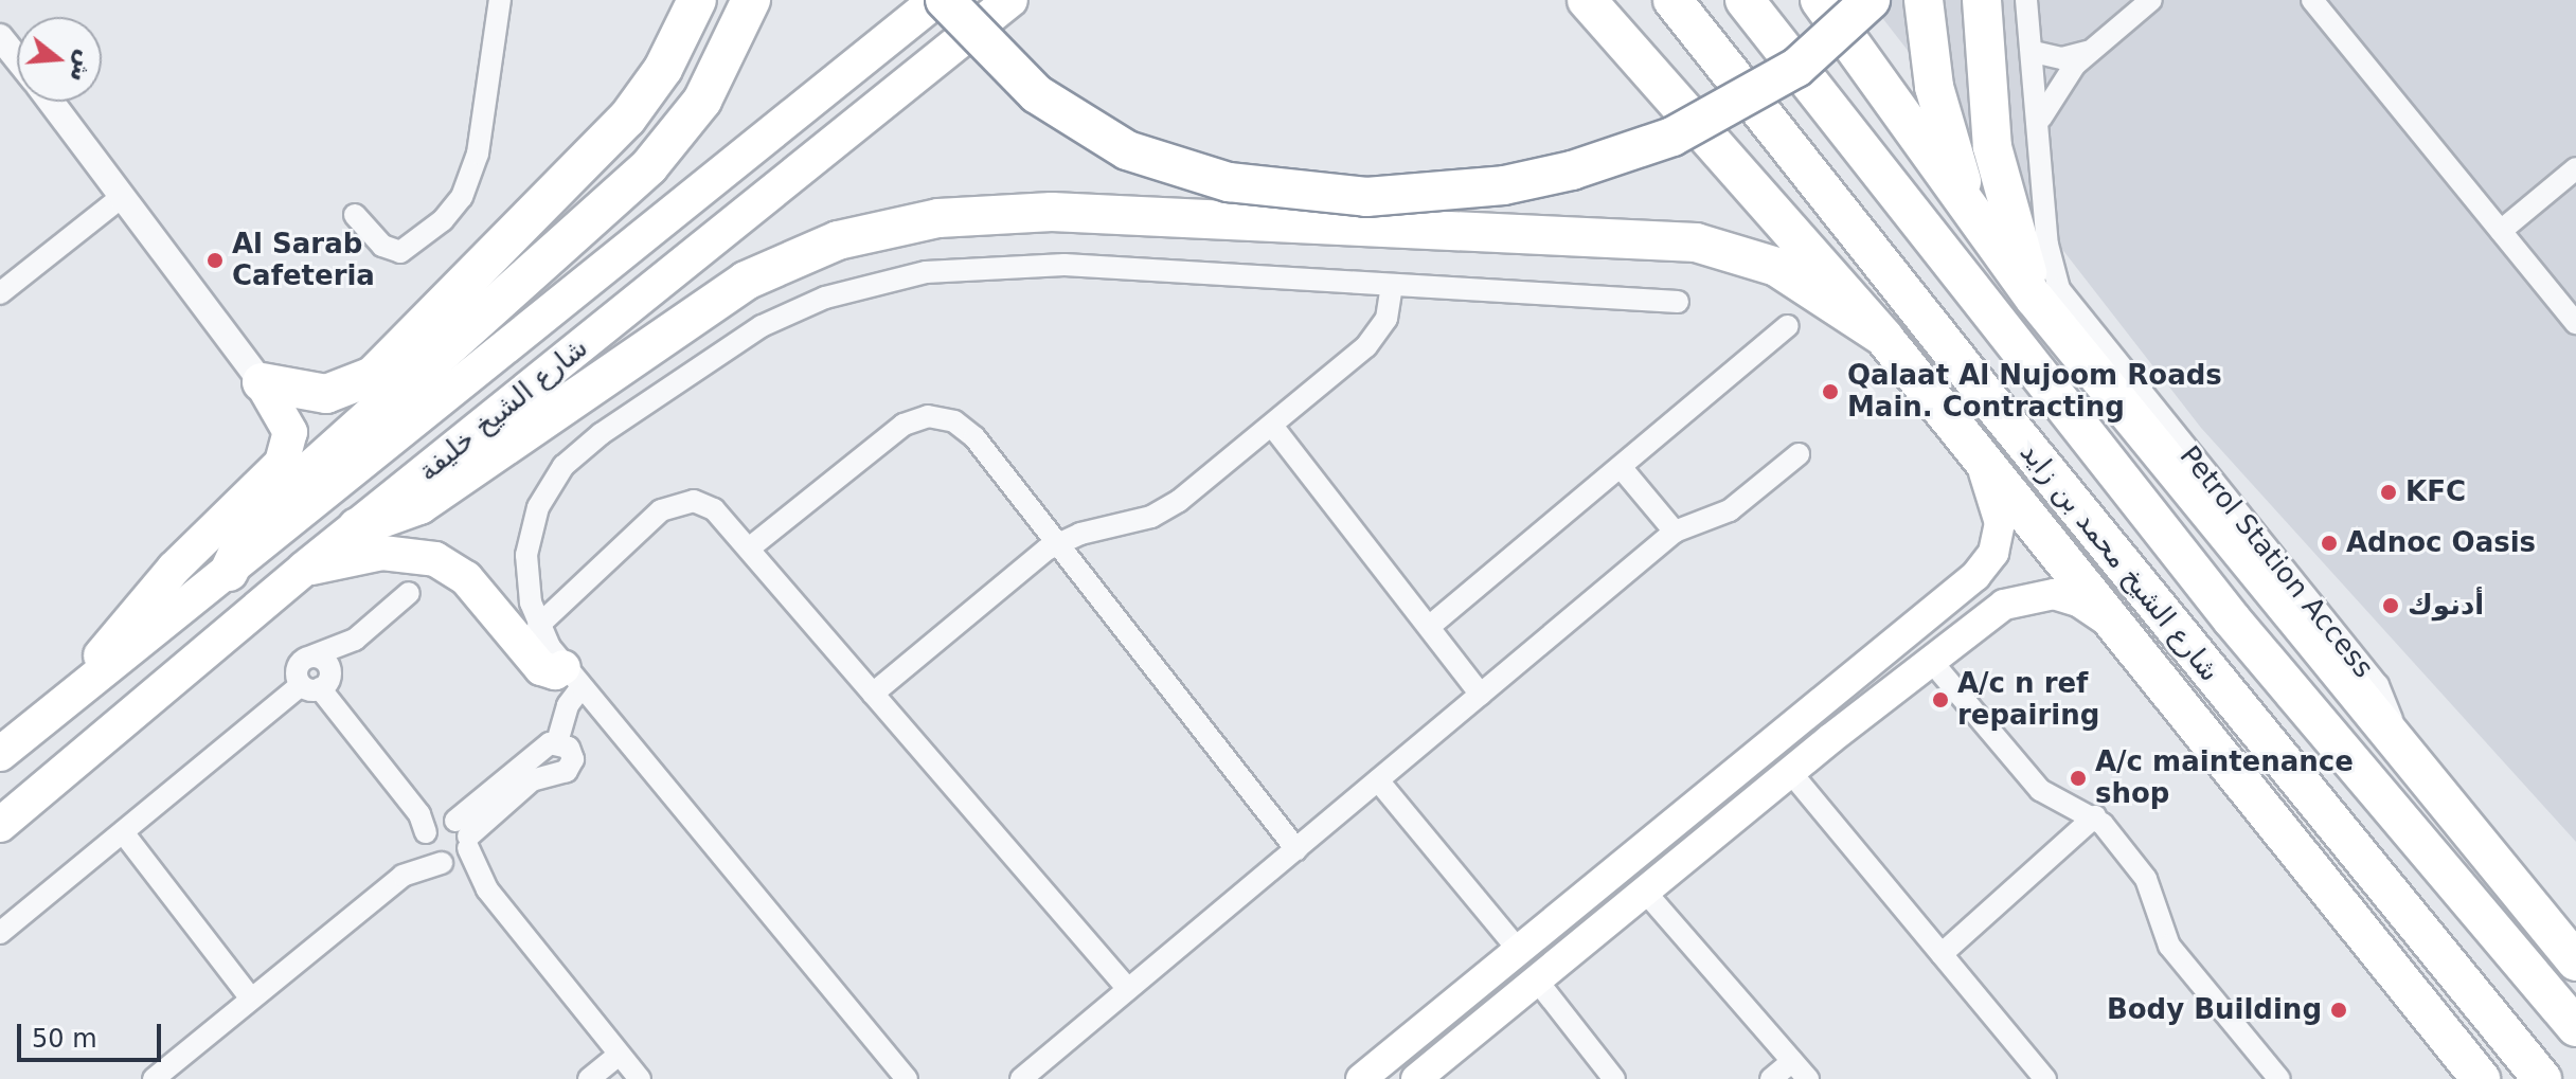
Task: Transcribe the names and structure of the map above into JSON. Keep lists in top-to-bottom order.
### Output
{
  "streets": {
    "highway": ["شارع الشيخ خليفة", "شارع الشيخ محمد بن زايد"],
    "street": ["Petrol Station Access"]
  },
  "places": [
    "Al Sarab Cafeteria",
    "Qalaat Al Nujoom Roads Main. Contracting",
    "KFC",
    "Adnoc Oasis",
    "أدنوك",
    "A/c n ref repairing",
    "A/c maintenance shop",
    "Body Building"
  ],
  "scale_bar": "50 m",
  "north": "right"
}
